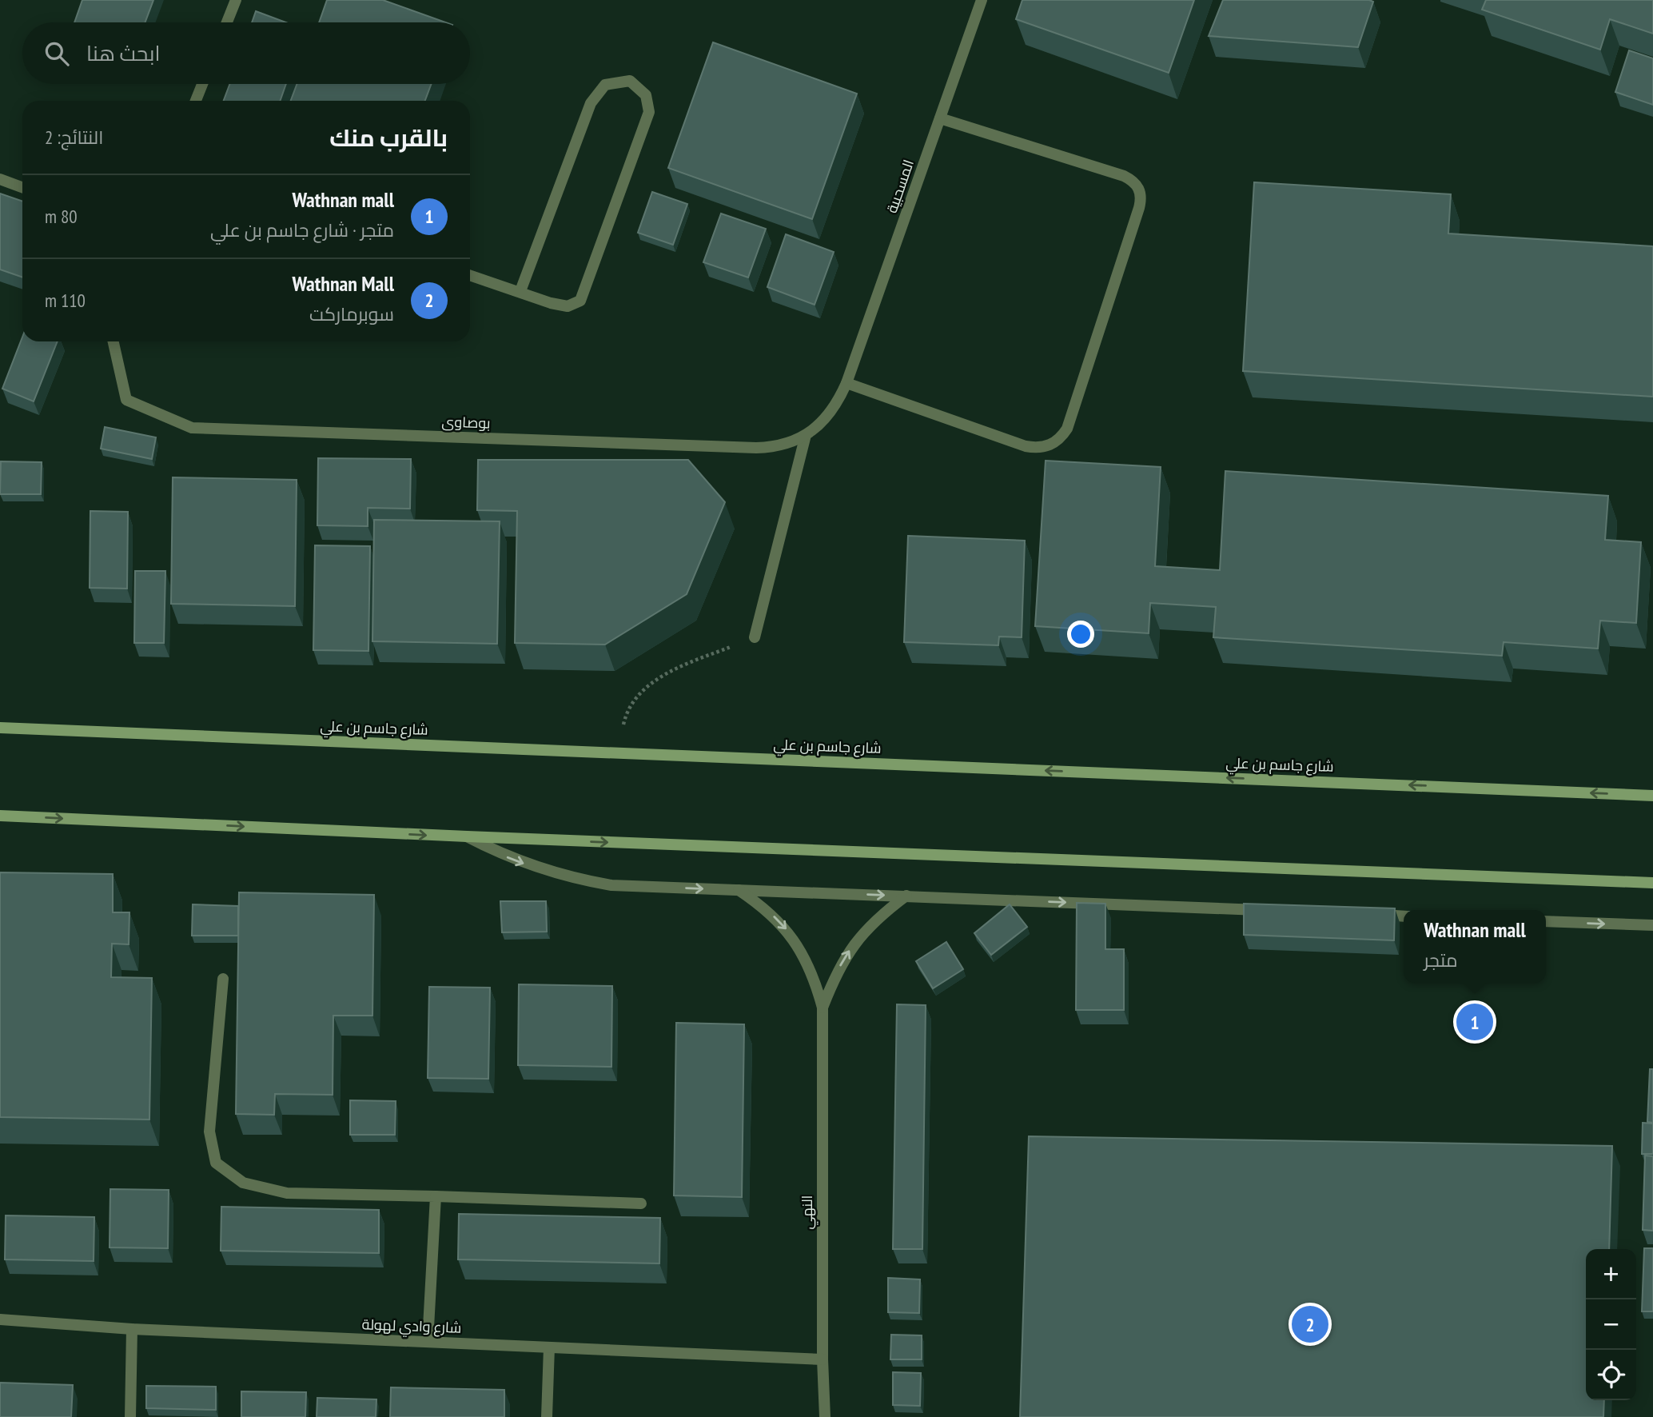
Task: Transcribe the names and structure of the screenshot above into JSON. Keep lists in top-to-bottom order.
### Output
{
  "streets": {
    "street": [
      "المسحبية",
      "بوصاوى",
      "شارع جاسم بن علي",
      "النهي",
      "شارع وادي لهولة"
    ]
  },
  "crossings": [
    ["المسحبية", "بوصاوى"],
    ["النهي", "شارع وادي لهولة"]
  ],
  "page": {
    "search": "ابحث هنا",
    "heading": ["بالقرب منك", "النتائج: 2"],
    "list": [
      {
        "mark": "1",
        "name": "Wathnan mall",
        "note": "متجر · شارع جاسم بن علي",
        "value": "80 m"
      },
      {
        "mark": "2",
        "name": "Wathnan Mall",
        "note": "سوبرماركت",
        "value": "110 m"
      }
    ],
    "popup": ["Wathnan mall", "متجر"],
    "pins": ["1", "2"],
    "map_buttons": ["+", "−"]
  }
}
